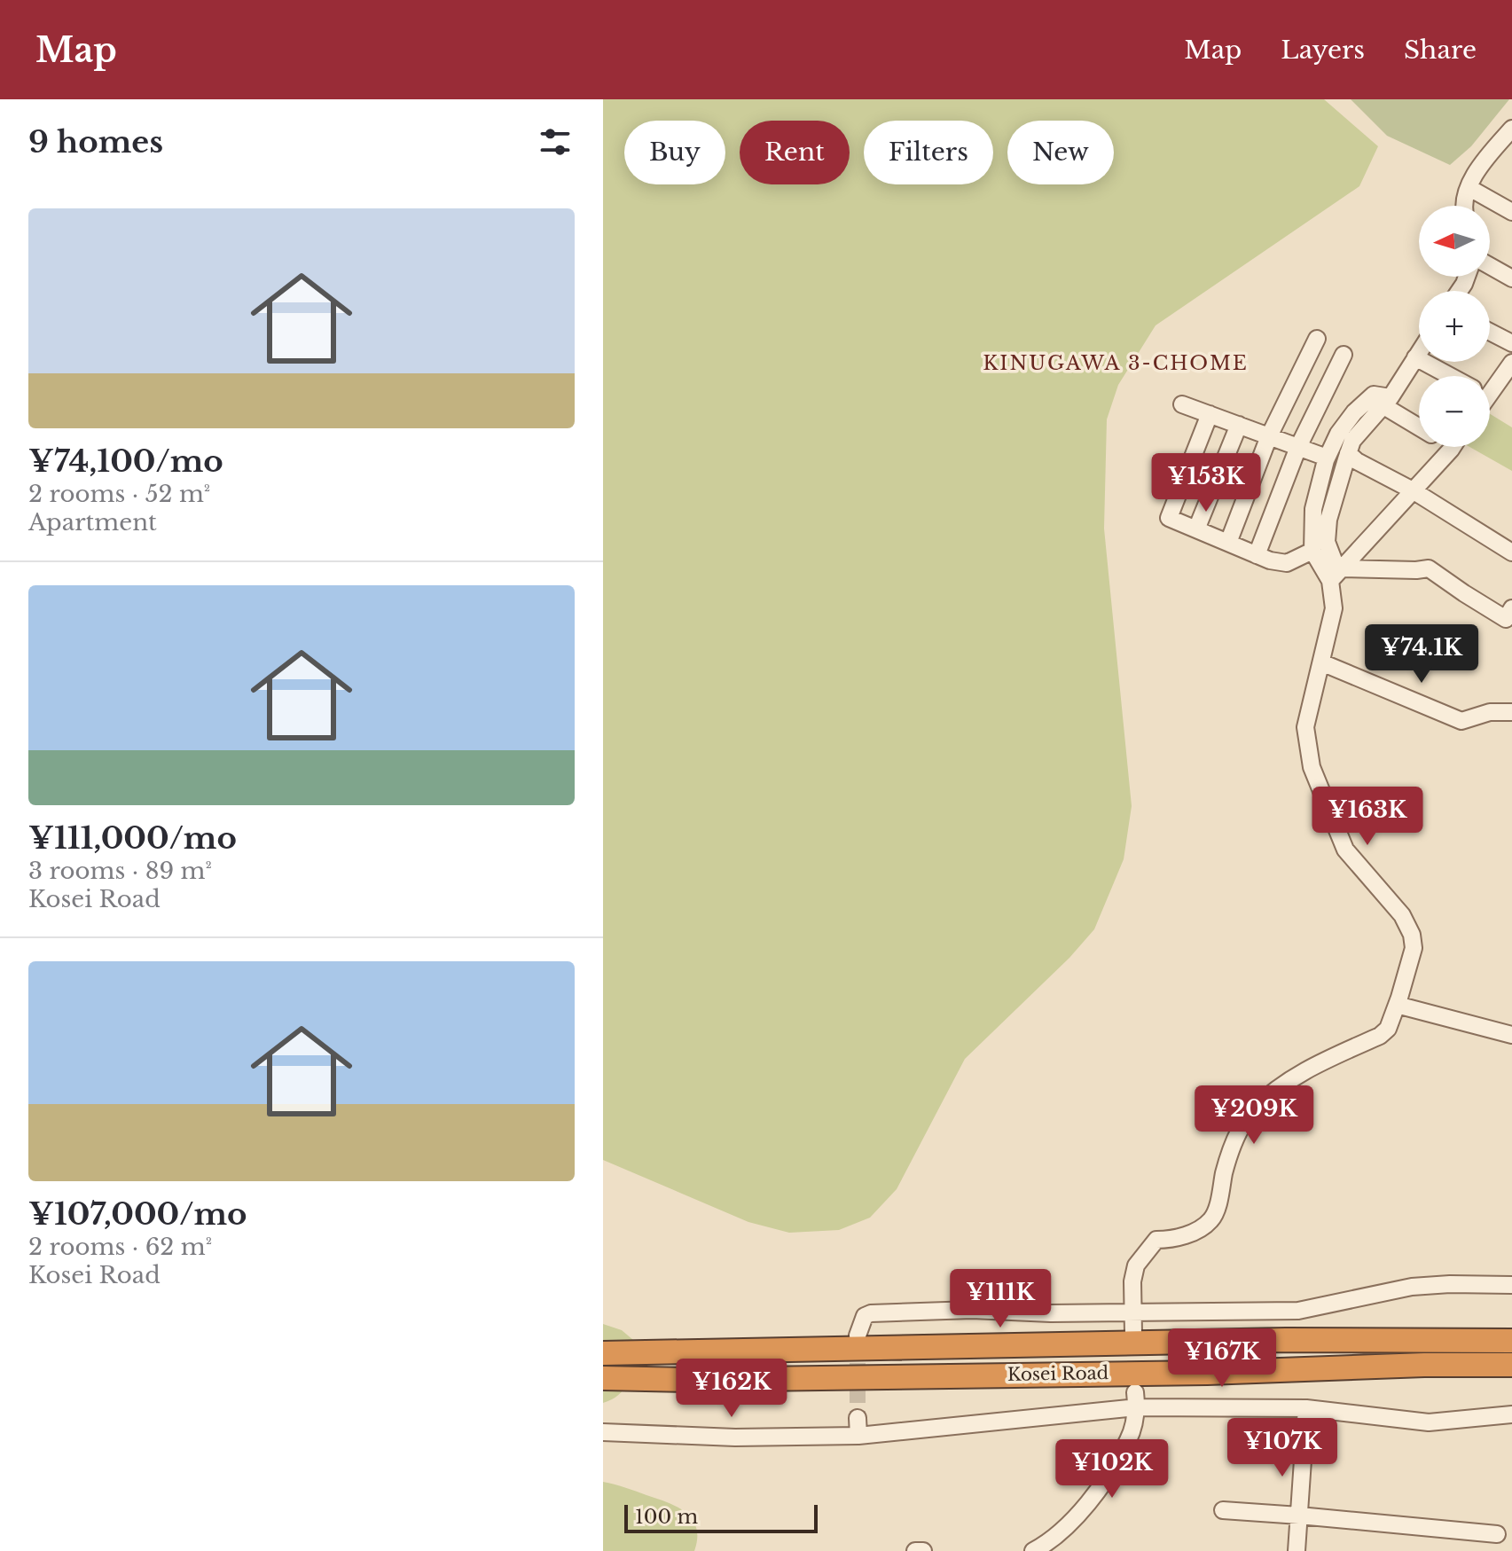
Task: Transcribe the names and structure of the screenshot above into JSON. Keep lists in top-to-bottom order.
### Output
{
  "streets": {
    "highway": ["Kosei Road"]
  },
  "districts": ["KINUGAWA 3-CHOME"],
  "scale_bar": "100 m",
  "north": "left",
  "page": {
    "header": "Map",
    "nav": ["Map", "Layers", "Share"],
    "heading": "9 homes",
    "chip": [
      "Buy",
      "Rent",
      "Filters",
      "New"
    ],
    "list": [
      {
        "name": "¥74,100/mo",
        "note": "2 rooms · 52 m² · Apartment"
      },
      {
        "name": "¥111,000/mo",
        "note": "3 rooms · 89 m² · Kosei Road"
      },
      {
        "name": "¥107,000/mo",
        "note": "2 rooms · 62 m² · Kosei Road"
      }
    ],
    "map_buttons": ["+", "−"],
    "price": [
      "¥153K",
      "¥74.1K",
      "¥163K",
      "¥209K",
      "¥111K",
      "¥167K",
      "¥162K",
      "¥107K",
      "¥102K"
    ],
    "scale": "100 m"
  }
}
